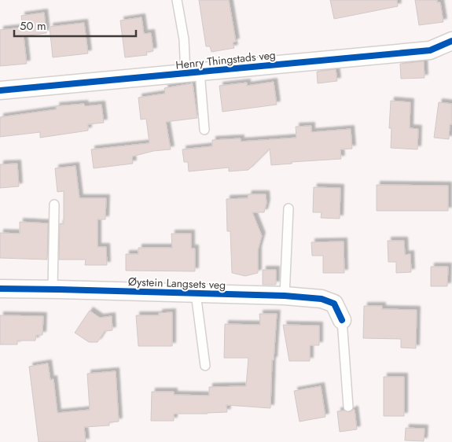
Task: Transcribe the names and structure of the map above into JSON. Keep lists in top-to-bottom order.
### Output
{
  "streets": {
    "street": ["Henry Thingstads veg", "Øystein Langsets veg"]
  },
  "scale_bar": "50 m"
}
